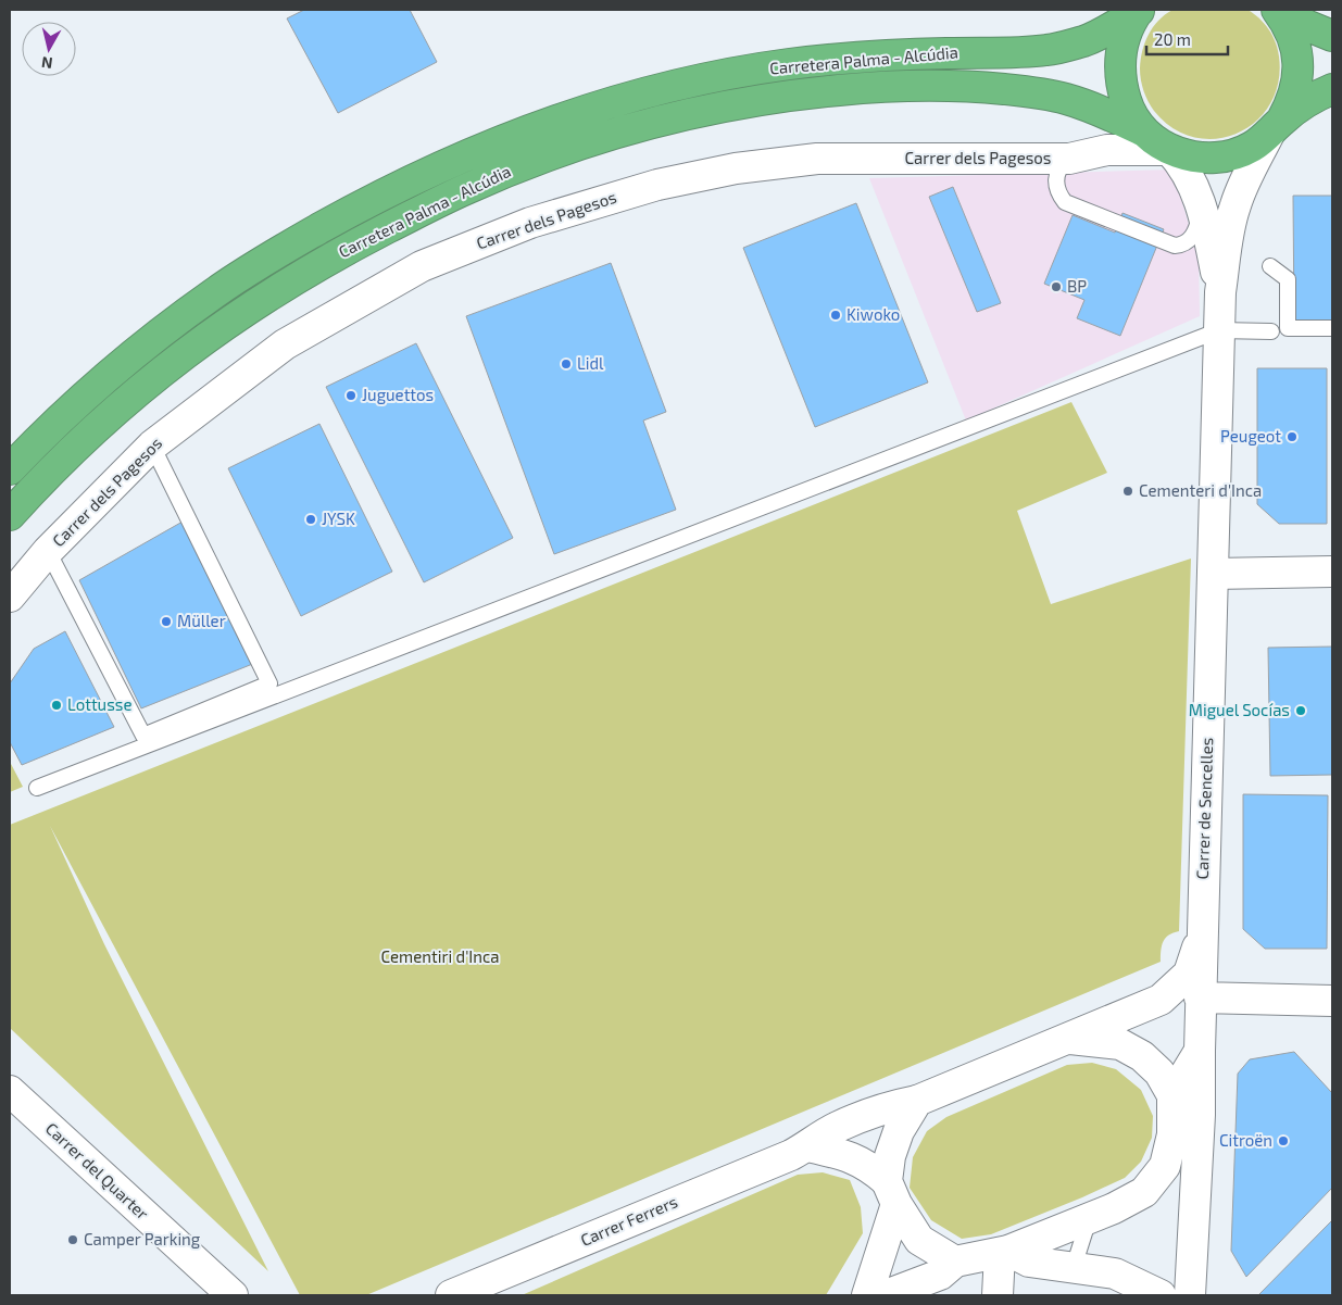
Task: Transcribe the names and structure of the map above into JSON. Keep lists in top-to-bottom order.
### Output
{
  "streets": {
    "highway": ["Carretera Palma - Alcúdia"],
    "street": [
      "Carrer dels Pagesos",
      "Carrer de Sencelles",
      "Carrer del Quarter",
      "Carrer Ferrers"
    ]
  },
  "crossings": [
    ["Carrer dels Pagesos", "Carrer de Sencelles"]
  ],
  "parks": ["Cementiri d'Inca"],
  "places": [
    "BP",
    "Kiwoko",
    "Lidl",
    "Juguettos",
    "Peugeot",
    "Cementeri d'Inca",
    "JYSK",
    "Müller",
    "Lottusse",
    "Miguel Socías",
    "Citroën",
    "Camper Parking"
  ],
  "scale_bar": "20 m",
  "north": "bottom"
}
